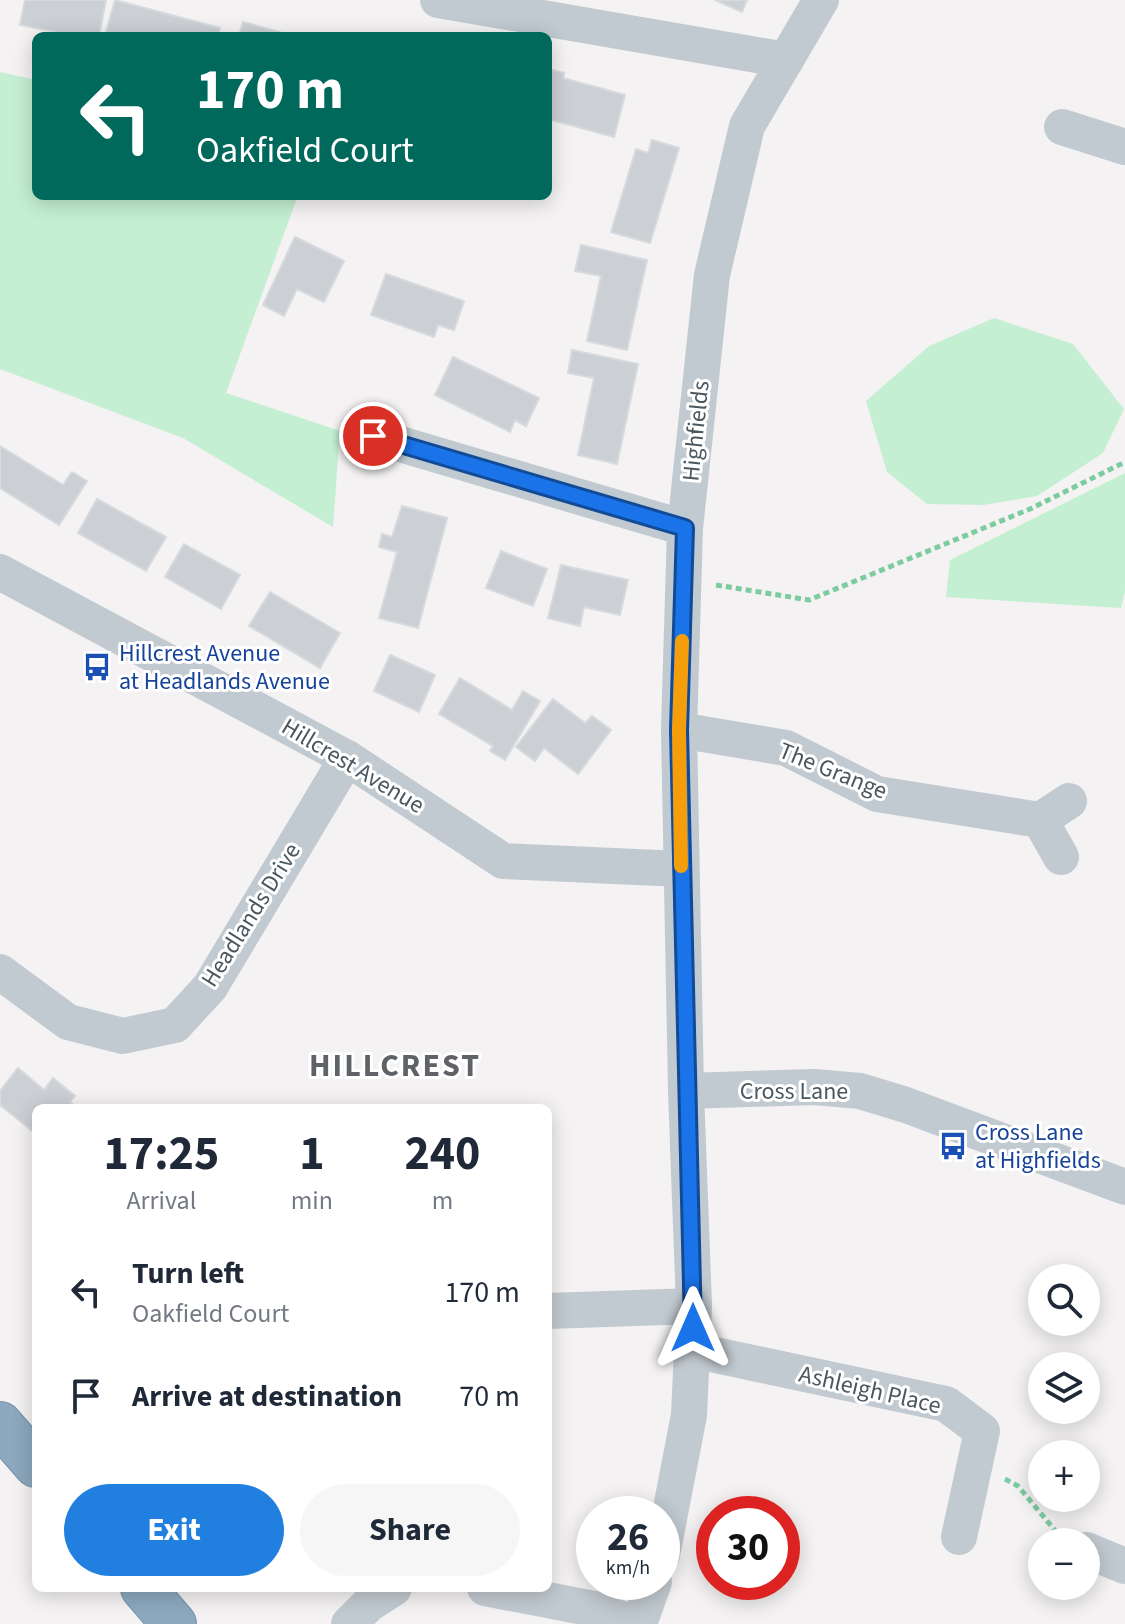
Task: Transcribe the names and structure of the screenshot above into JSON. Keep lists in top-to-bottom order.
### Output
{
  "streets": {
    "street": [
      "Highfields",
      "Hillcrest Avenue",
      "The Grange",
      "Headlands Drive",
      "Cross Lane",
      "Ashleigh Place"
    ]
  },
  "crossings": [
    ["Highfields", "Hillcrest Avenue"],
    ["Highfields", "The Grange"],
    ["Highfields", "Cross Lane"],
    ["Highfields", "Ashleigh Place"],
    ["Hillcrest Avenue", "Headlands Drive"]
  ],
  "districts": ["HILLCREST"],
  "places": {
    "bus stop": ["Hillcrest Avenue at Headlands Avenue", "Cross Lane at Highfields"]
  },
  "page": {
    "turn": ["170 m", "Oakfield Court"],
    "eta": [
      "17:25",
      "Arrival",
      "1",
      "min",
      "240",
      "m"
    ],
    "list": [
      {
        "name": "Turn left",
        "note": "Oakfield Court",
        "value": "170 m"
      },
      {
        "name": "Arrive at destination",
        "value": "70 m"
      }
    ],
    "map_buttons": ["+", "−"],
    "buttons": ["Exit", "Share"],
    "speed": "26 km/h",
    "limit": "30"
  }
}
